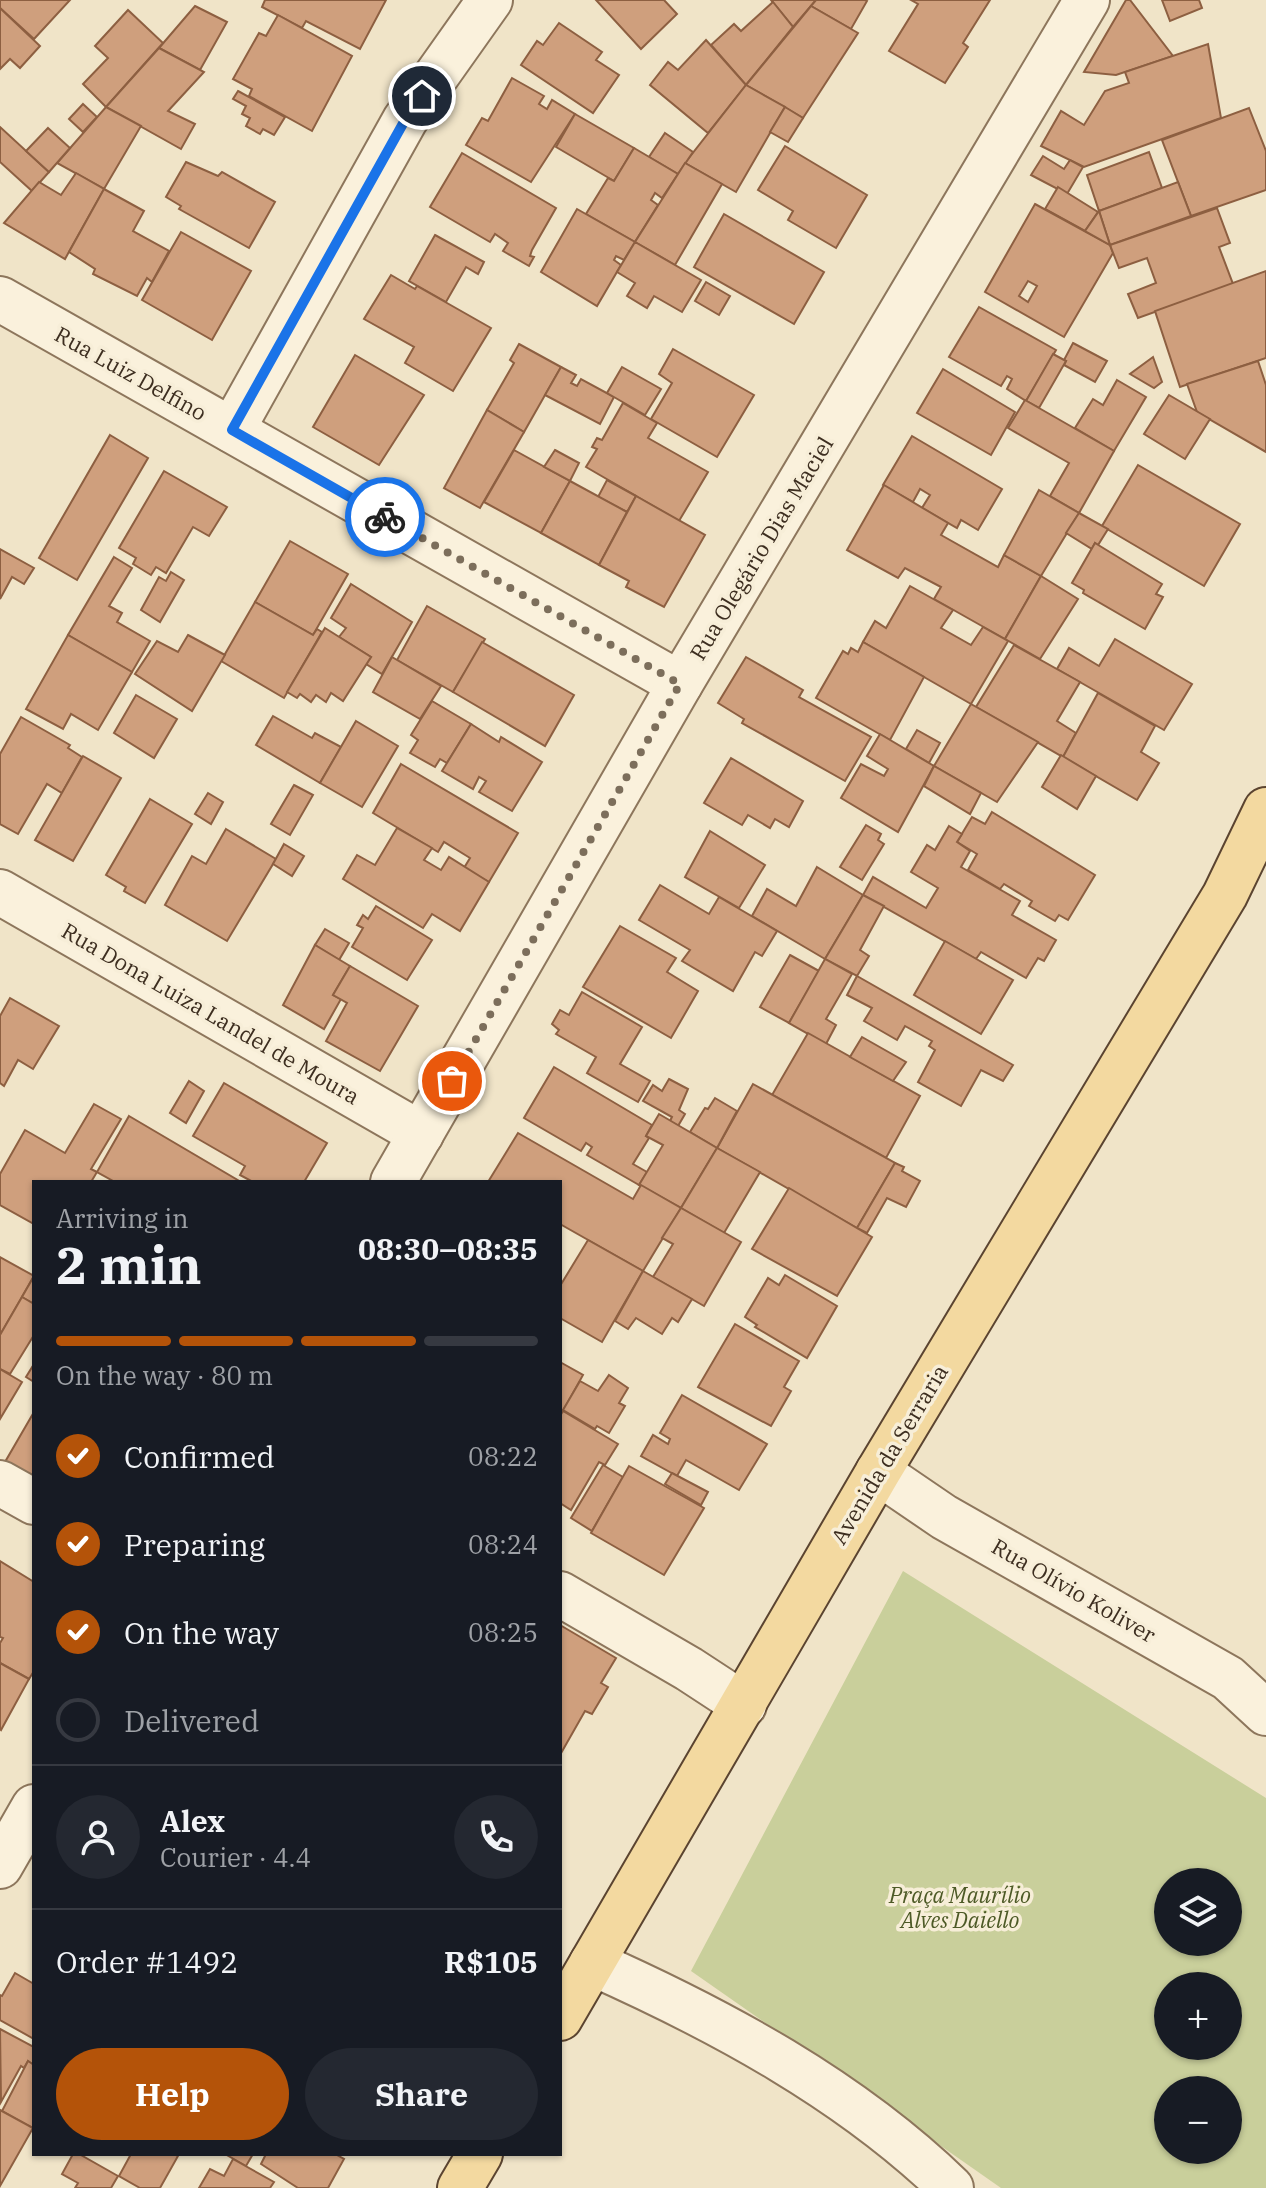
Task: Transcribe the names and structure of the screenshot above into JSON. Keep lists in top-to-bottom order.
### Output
{
  "streets": {
    "main road": ["Avenida da Serraria"],
    "street": [
      "Rua Luiz Delfino",
      "Rua Olegário Dias Maciel",
      "Rua Dona Luiza Landel de Moura",
      "Rua Olívio Koliver"
    ]
  },
  "crossings": [
    ["Rua Luiz Delfino", "Rua Olegário Dias Maciel"],
    ["Rua Olegário Dias Maciel", "Rua Dona Luiza Landel de Moura"],
    ["Avenida da Serraria", "Rua Olívio Koliver"]
  ],
  "parks": ["Praça Maurílio Alves Daiello"],
  "page": {
    "heading": ["2 min", "Arriving in", "08:30–08:35"],
    "panel": [
      "Alex",
      "Courier · 4.4",
      "Order #1492",
      "R$105"
    ],
    "bar": "On the way · 80 m",
    "list": [
      ["Confirmed", "08:22"],
      ["Preparing", "08:24"],
      ["On the way", "08:25"],
      "Delivered"
    ],
    "map_buttons": ["+", "−"],
    "buttons": ["Help", "Share"]
  }
}
